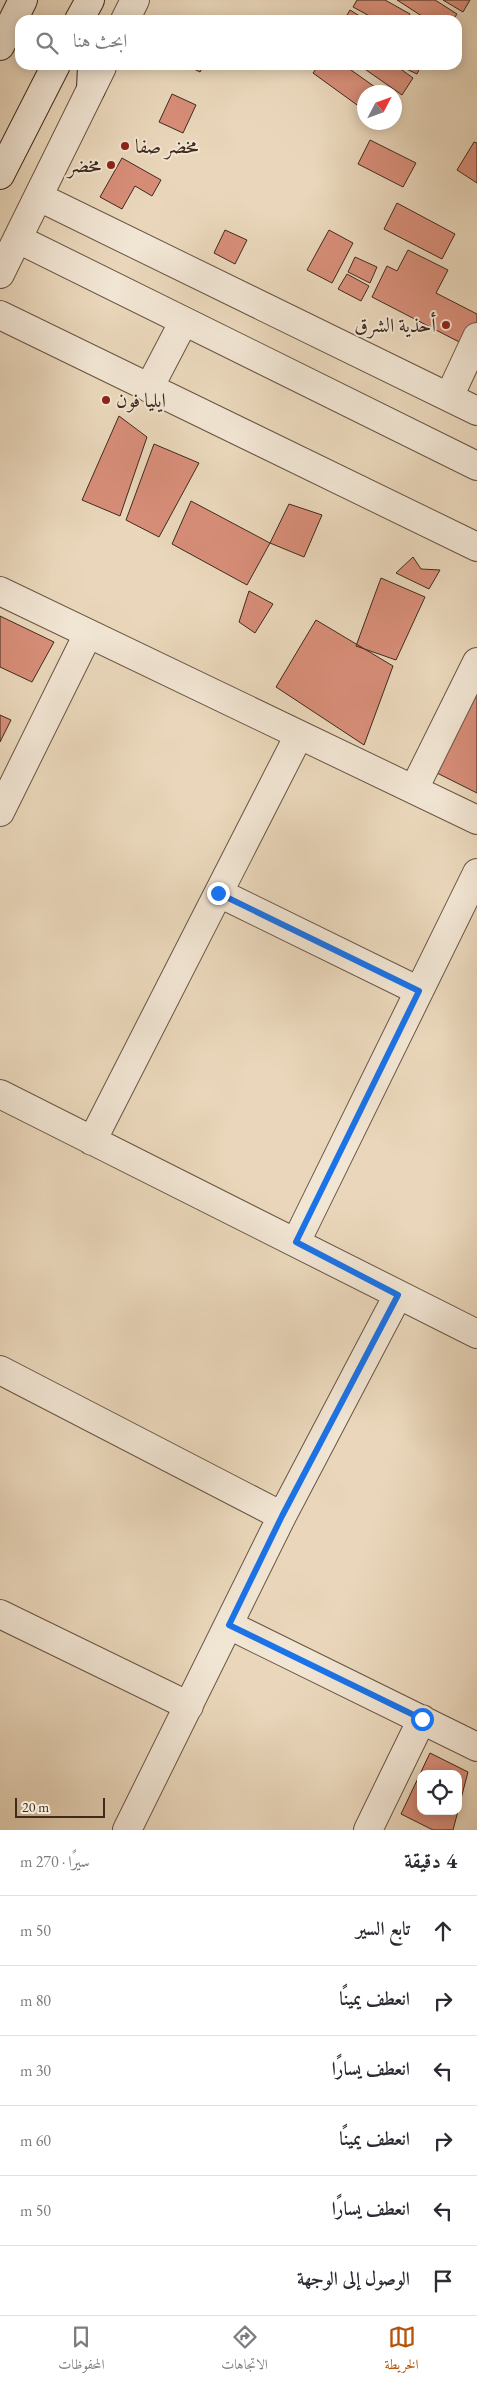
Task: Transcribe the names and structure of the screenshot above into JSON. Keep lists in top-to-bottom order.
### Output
{
  "places": [
    "مخضر صفا",
    "مخضر",
    "أحذية الشرق",
    "ايليا فون"
  ],
  "scale_bar": "20 m",
  "north": "top right",
  "page": {
    "search": "ابحث هنا",
    "scale": "20 m",
    "heading": ["4 دقيقة", "سيرًا · 270 m"],
    "list": [
      ["تابع السير", "50 m"],
      ["انعطف يمينًا", "80 m"],
      ["انعطف يسارًا", "30 m"],
      ["انعطف يمينًا", "60 m"],
      ["انعطف يسارًا", "50 m"],
      "الوصول إلى الوجهة"
    ],
    "nav": ["الخريطة", "الاتجاهات", "المحفوظات"]
  }
}
